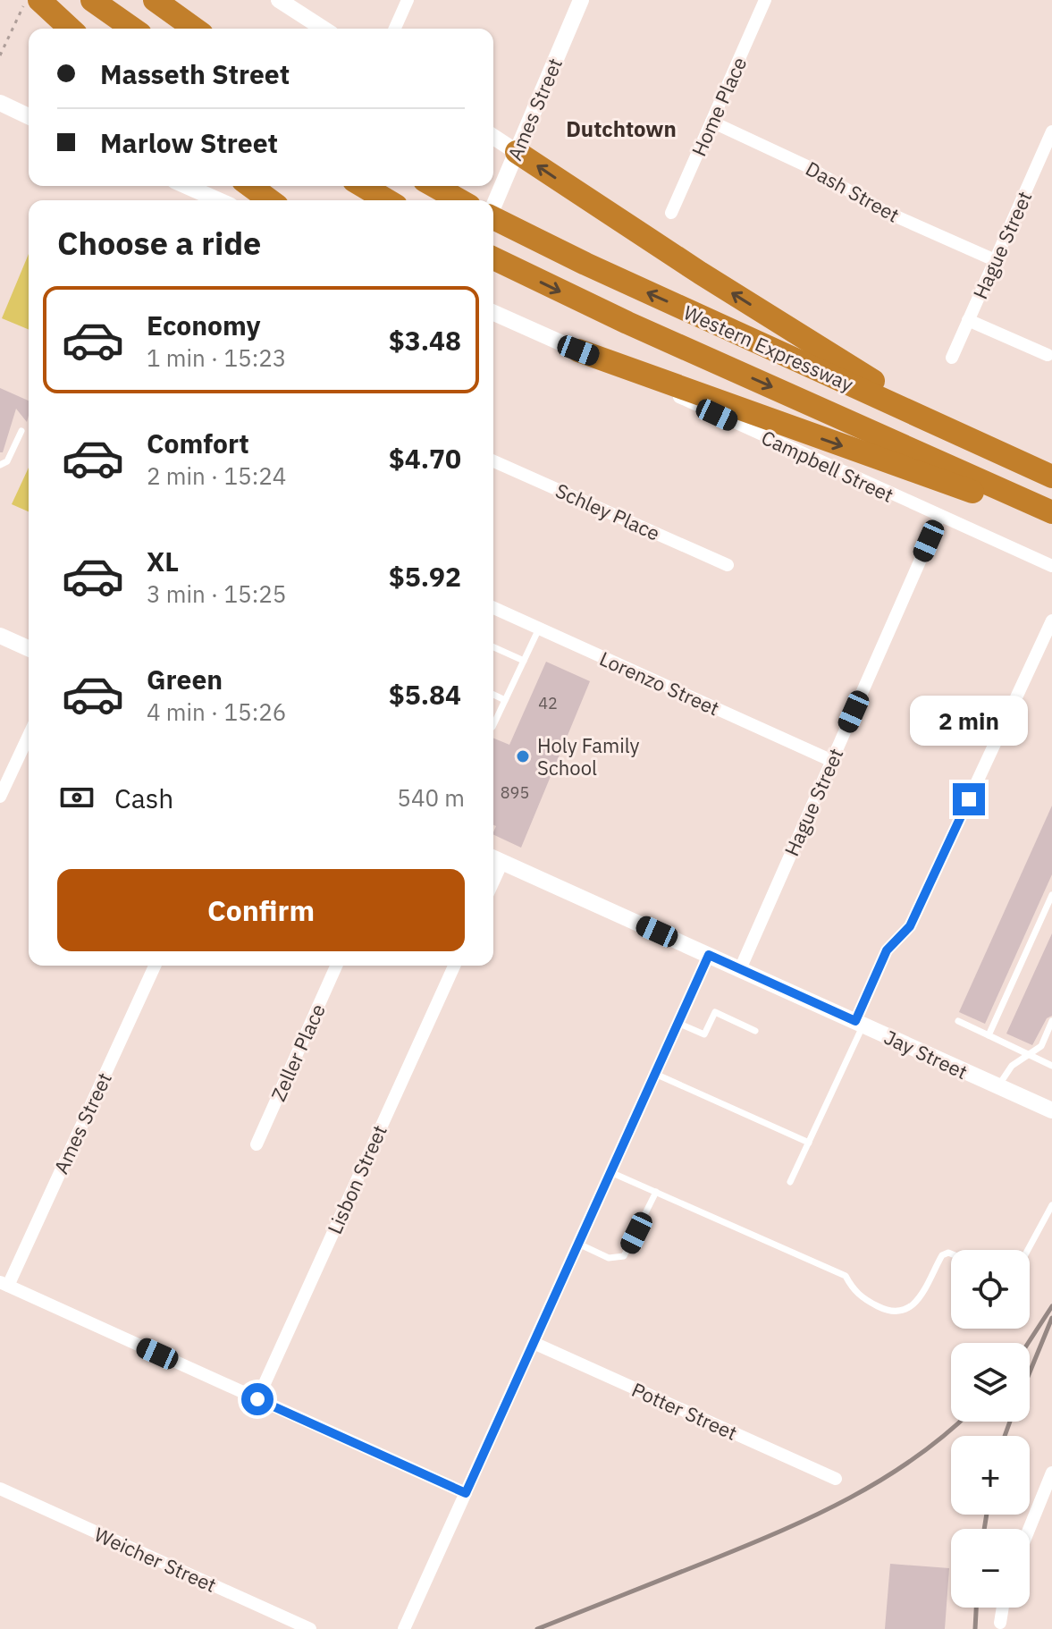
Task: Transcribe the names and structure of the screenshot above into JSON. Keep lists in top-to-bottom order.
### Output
{
  "streets": {
    "highway": ["Western Expressway"],
    "street": [
      "Home Place",
      "Ames Street",
      "Dash Street",
      "Hague Street",
      "Campbell Street",
      "Schley Place",
      "Lorenzo Street",
      "Zeller Place",
      "Jay Street",
      "Lisbon Street",
      "Potter Street",
      "Weicher Street"
    ]
  },
  "crossings": [
    ["Home Place", "Dash Street"],
    ["Dash Street", "Hague Street"],
    ["Hague Street", "Campbell Street"],
    ["Hague Street", "Lorenzo Street"],
    ["Hague Street", "Jay Street"]
  ],
  "districts": ["Dutchtown"],
  "places": ["Holy Family School"],
  "house_numbers": ["42", "895"],
  "page": {
    "banner": ["Masseth Street", "Marlow Street"],
    "heading": "Choose a ride",
    "list": [
      {
        "name": "Economy",
        "note": "1 min · 15:23",
        "value": "$3.48"
      },
      {
        "name": "Comfort",
        "note": "2 min · 15:24",
        "value": "$4.70"
      },
      {
        "name": "XL",
        "note": "3 min · 15:25",
        "value": "$5.92"
      },
      {
        "name": "Green",
        "note": "4 min · 15:26",
        "value": "$5.84"
      }
    ],
    "bubble": "2 min",
    "pay": ["Cash", "540 m"],
    "buttons": "Confirm",
    "map_buttons": ["+", "−"]
  }
}
